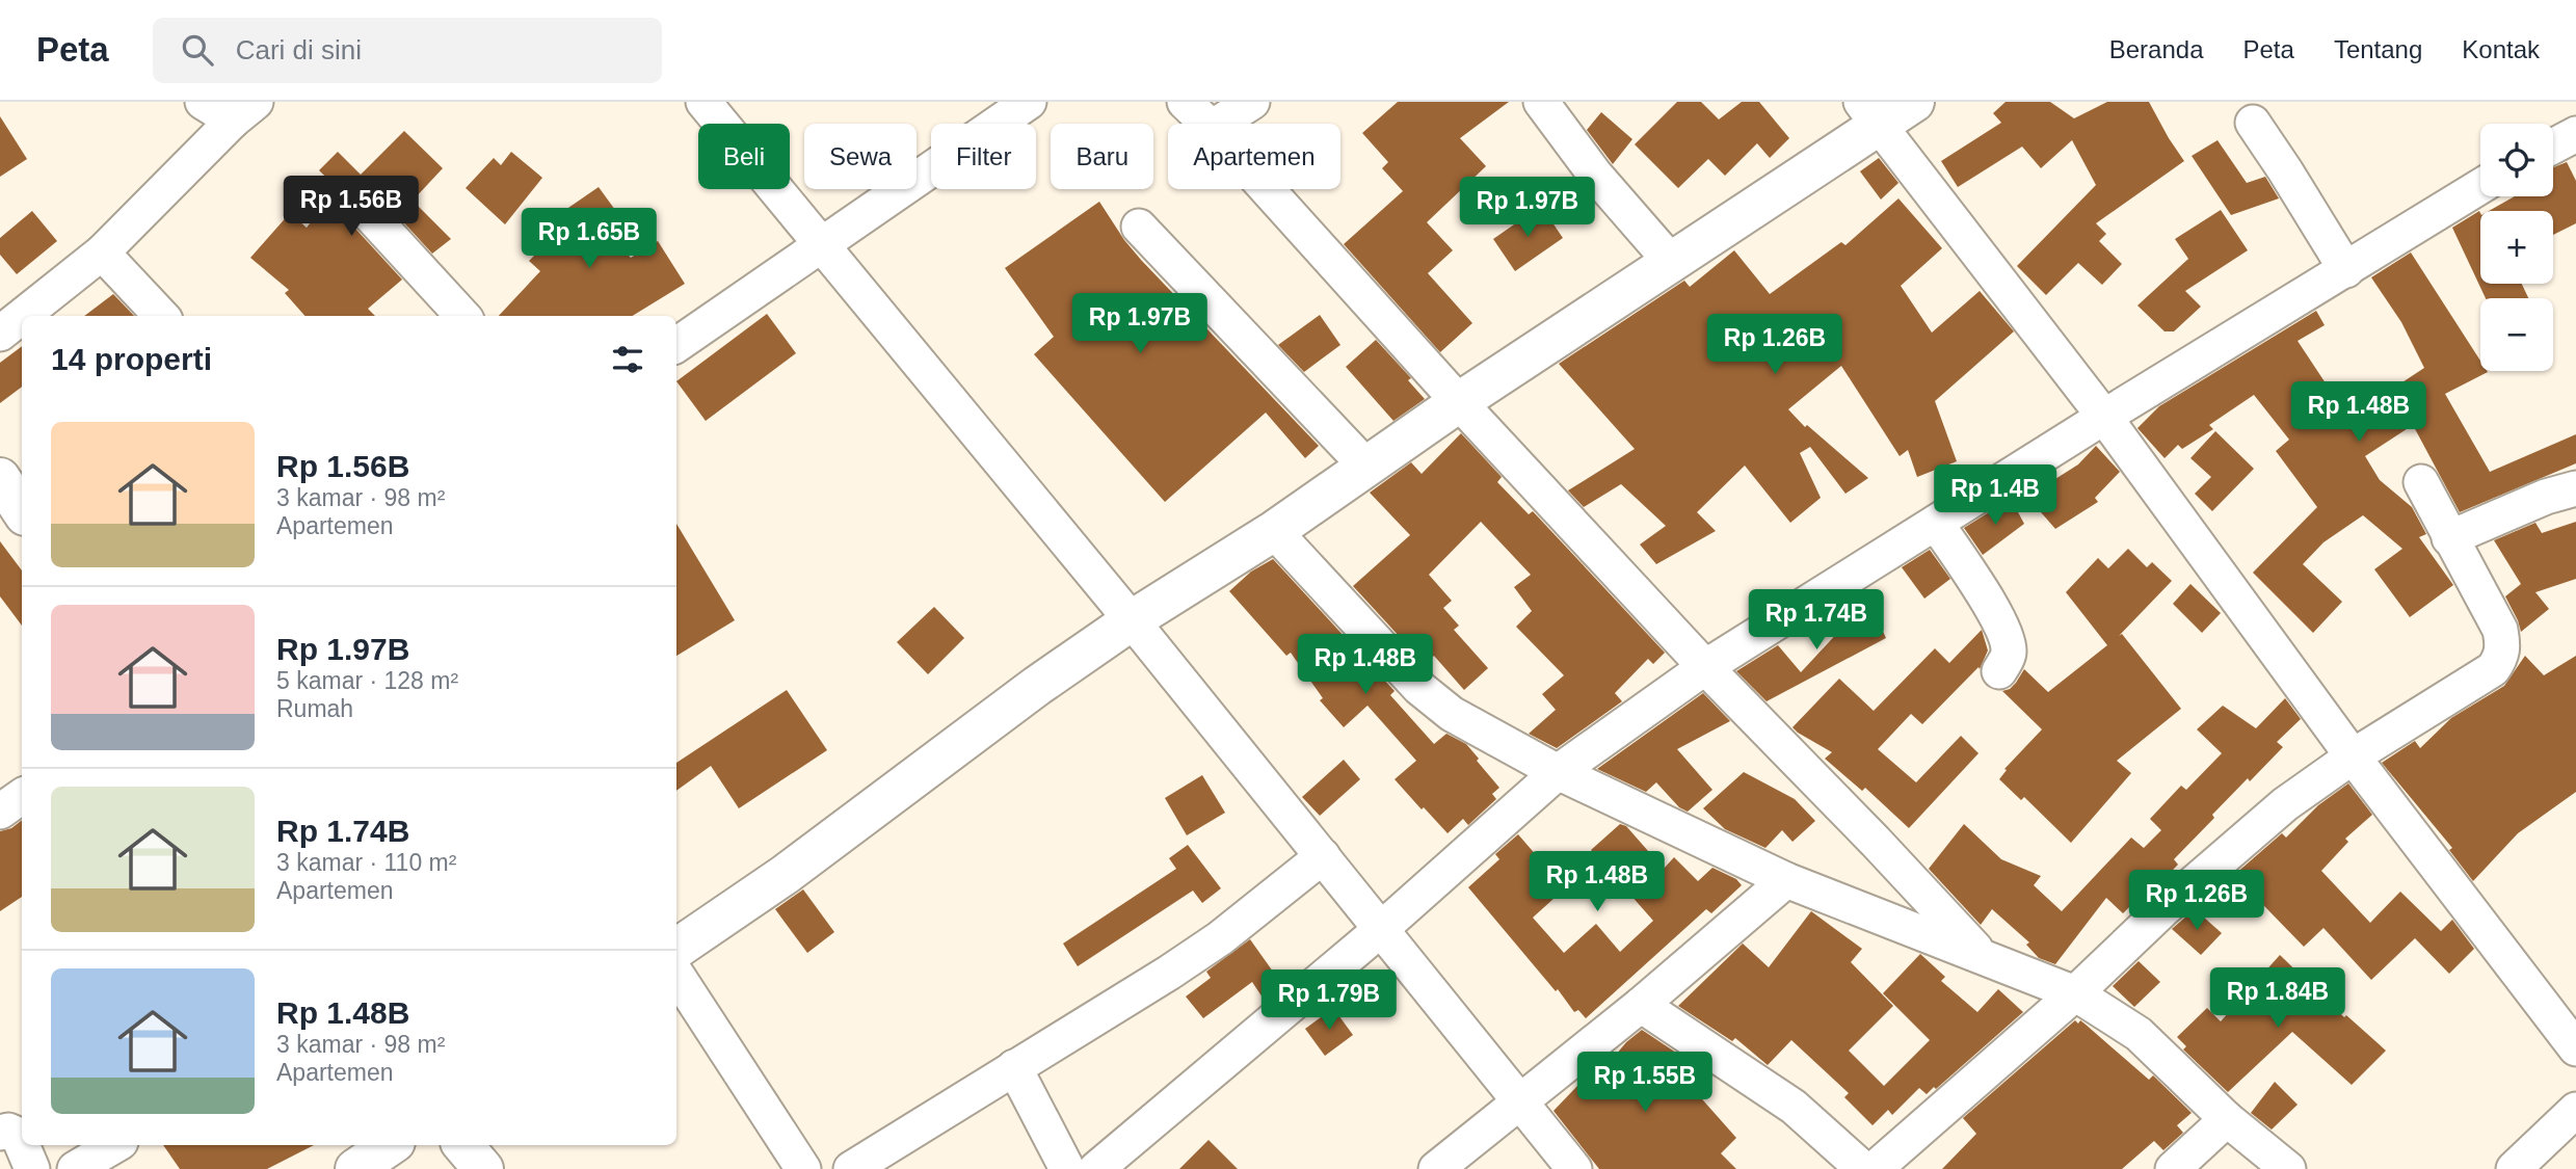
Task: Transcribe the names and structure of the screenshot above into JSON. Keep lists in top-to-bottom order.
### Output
{
  "page": {
    "header": "Peta",
    "search": "Cari di sini",
    "nav": [
      "Beranda",
      "Peta",
      "Tentang",
      "Kontak"
    ],
    "map_buttons": ["+", "−"],
    "chip": [
      "Beli",
      "Sewa",
      "Filter",
      "Baru",
      "Apartemen"
    ],
    "price": [
      "Rp 1.56B",
      "Rp 1.97B",
      "Rp 1.65B",
      "Rp 1.97B",
      "Rp 1.26B",
      "Rp 1.48B",
      "Rp 1.4B",
      "Rp 1.74B",
      "Rp 1.48B",
      "Rp 1.48B",
      "Rp 1.26B",
      "Rp 1.84B",
      "Rp 1.79B",
      "Rp 1.55B"
    ],
    "heading": "14 properti",
    "list": [
      {
        "name": "Rp 1.56B",
        "note": "3 kamar · 98 m² · Apartemen"
      },
      {
        "name": "Rp 1.97B",
        "note": "5 kamar · 128 m² · Rumah"
      },
      {
        "name": "Rp 1.74B",
        "note": "3 kamar · 110 m² · Apartemen"
      },
      {
        "name": "Rp 1.48B",
        "note": "3 kamar · 98 m² · Apartemen"
      }
    ]
  }
}
